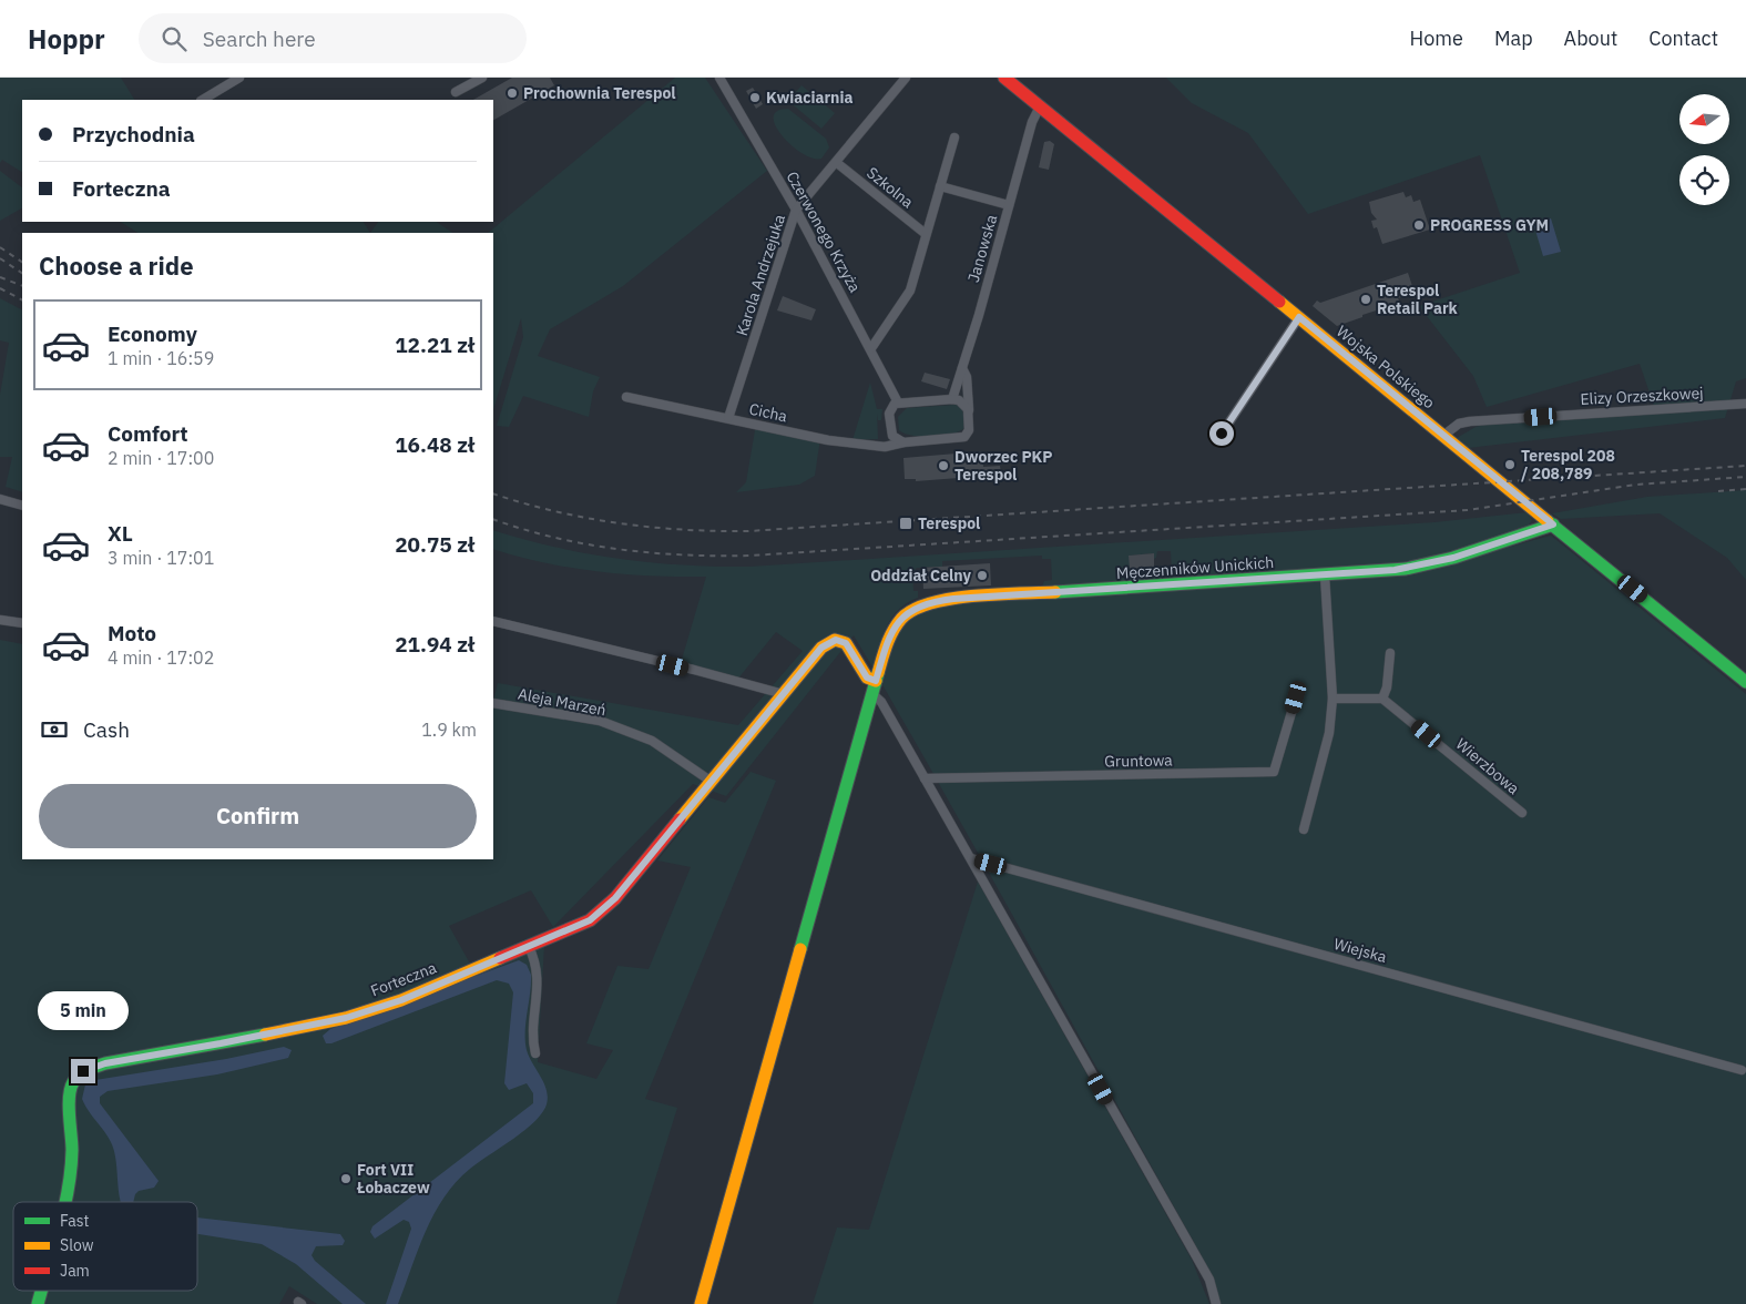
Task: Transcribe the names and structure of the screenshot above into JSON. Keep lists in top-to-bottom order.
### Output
{
  "streets": {
    "main road": ["Wojska Polskiego", "Męczenników Unickich", "Forteczna"],
    "street": [
      "Szkolna",
      "Czerwonego Krzyża",
      "Janowska",
      "Karola Andrzejuka",
      "Elizy Orzeszkowej",
      "Cicha",
      "Aleja Marzeń",
      "Gruntowa",
      "Wierzbowa",
      "Wiejska"
    ]
  },
  "crossings": [
    ["Szkolna", "Karola Andrzejuka"],
    ["Czerwonego Krzyża", "Karola Andrzejuka"],
    ["Janowska", "Wojska Polskiego"],
    ["Janowska", "Cicha"],
    ["Karola Andrzejuka", "Cicha"],
    ["Wojska Polskiego", "Elizy Orzeszkowej"],
    ["Wojska Polskiego", "Męczenników Unickich"],
    ["Męczenników Unickich", "Forteczna"],
    ["Aleja Marzeń", "Forteczna"]
  ],
  "places": {
    "other": [
      "Prochownia Terespol",
      "Kwiaciarnia",
      "PROGRESS GYM",
      "Terespol Retail Park",
      "Terespol 208 / 208,789",
      "Dworzec PKP Terespol",
      "Oddział Celny",
      "Fort VII Łobaczew"
    ],
    "transit": ["Terespol"]
  },
  "legend": ["Fast", "Slow", "Jam"],
  "north": "left",
  "page": {
    "header": "Hoppr",
    "search": "Search here",
    "nav": [
      "Home",
      "Map",
      "About",
      "Contact"
    ],
    "banner": ["Przychodnia", "Forteczna"],
    "heading": "Choose a ride",
    "list": [
      {
        "name": "Economy",
        "note": "1 min · 16:59",
        "value": "12.21 zł"
      },
      {
        "name": "Comfort",
        "note": "2 min · 17:00",
        "value": "16.48 zł"
      },
      {
        "name": "XL",
        "note": "3 min · 17:01",
        "value": "20.75 zł"
      },
      {
        "name": "Moto",
        "note": "4 min · 17:02",
        "value": "21.94 zł"
      }
    ],
    "pay": ["Cash", "1.9 km"],
    "buttons": "Confirm",
    "bubble": "5 min"
  }
}
